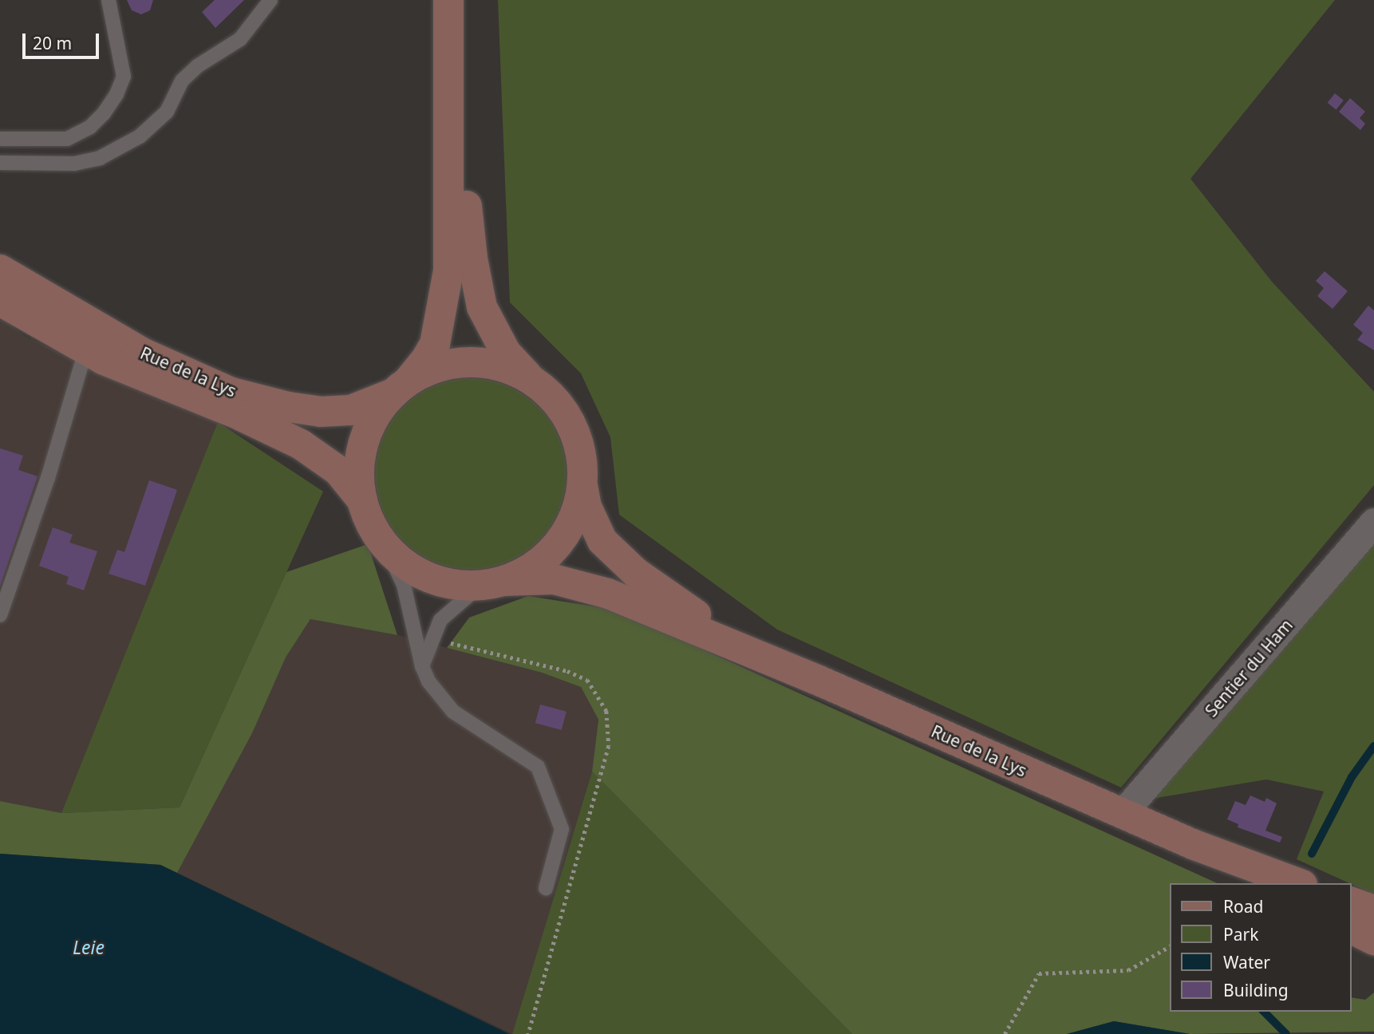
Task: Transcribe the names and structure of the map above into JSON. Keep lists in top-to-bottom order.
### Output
{
  "streets": {
    "main road": ["Rue de la Lys"],
    "street": ["Sentier du Ham"]
  },
  "crossings": [
    ["Rue de la Lys", "Sentier du Ham"]
  ],
  "water": ["Leie"],
  "legend": [
    "Road",
    "Park",
    "Water",
    "Building"
  ],
  "scale_bar": "20 m"
}
